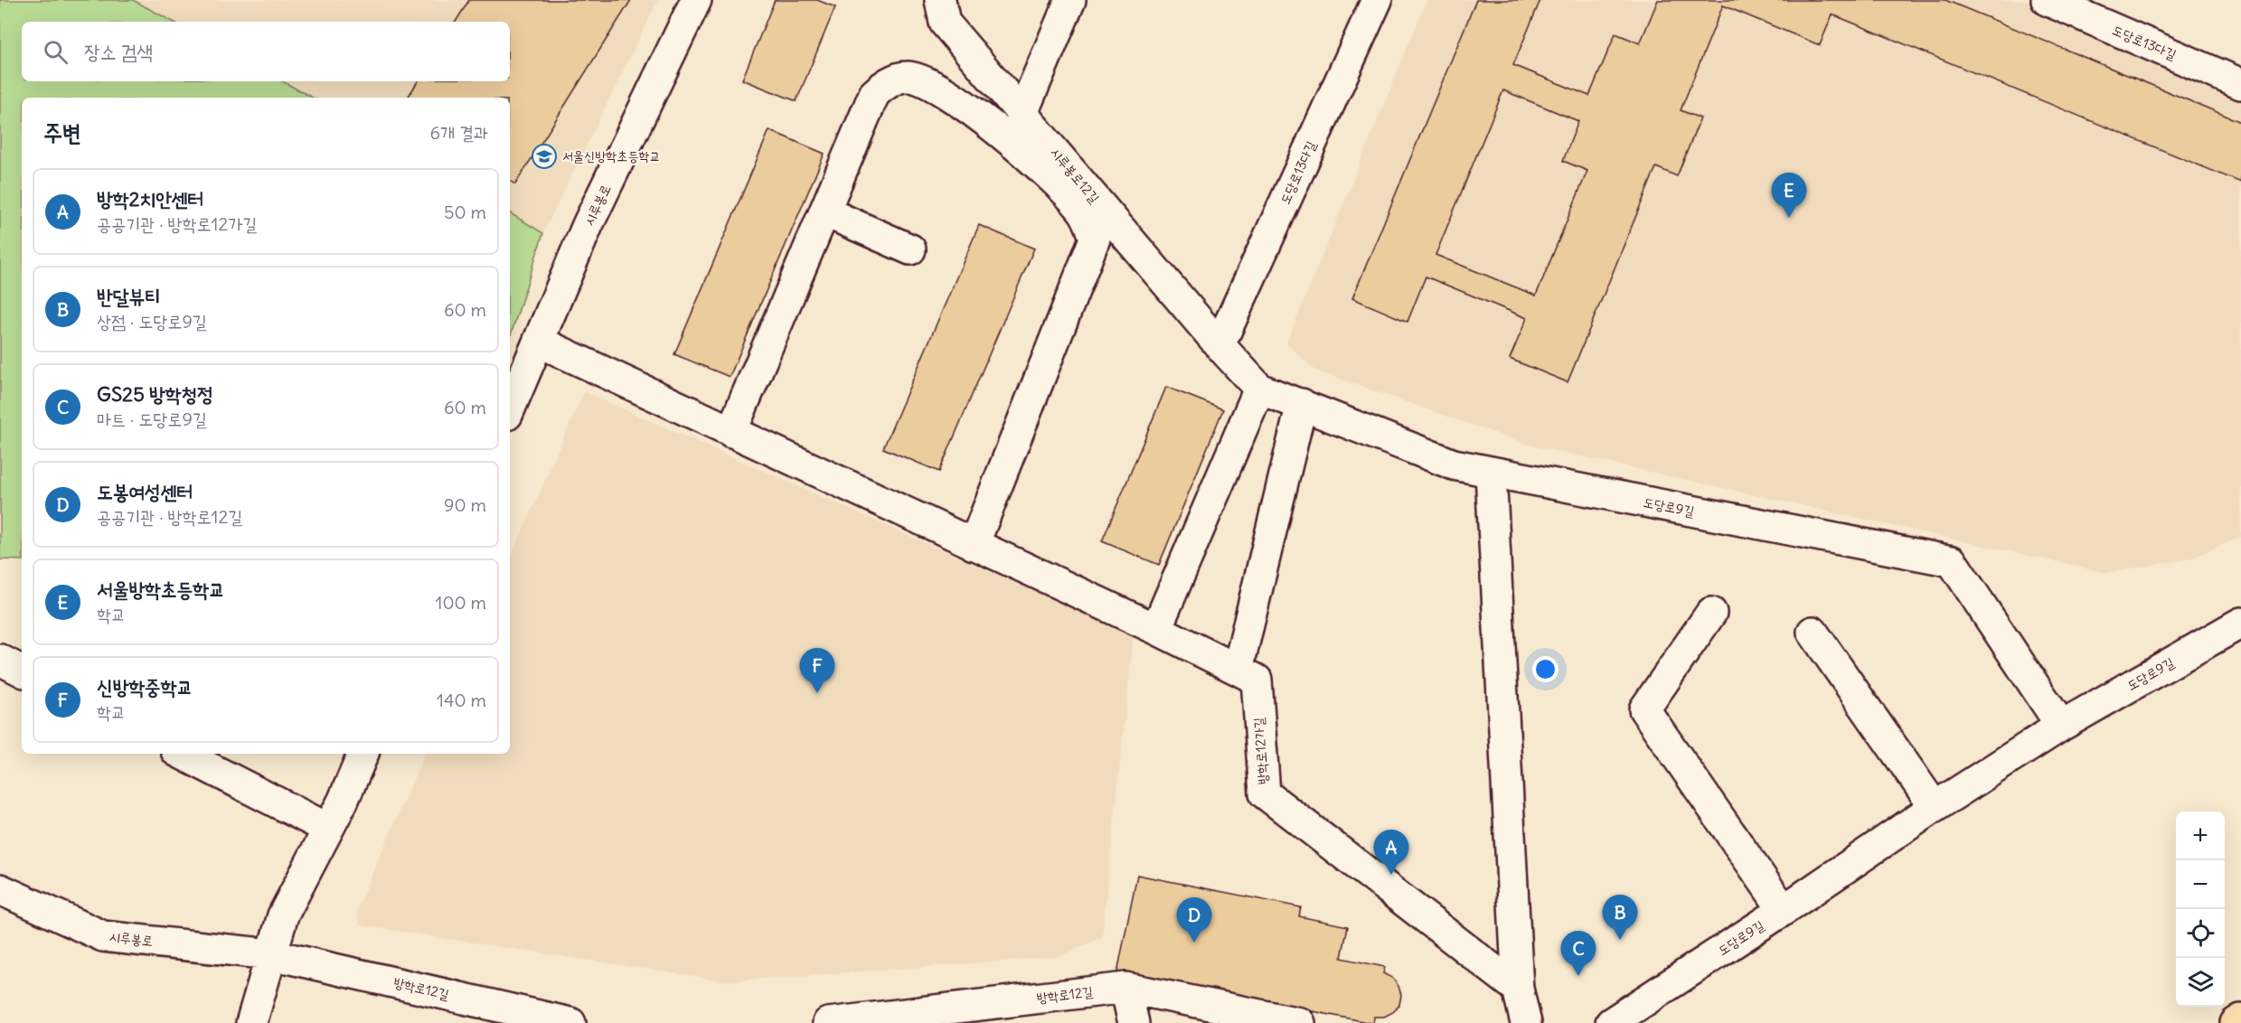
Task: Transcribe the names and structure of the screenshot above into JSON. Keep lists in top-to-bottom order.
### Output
{
  "streets": {
    "street": [
      "도당로13다길",
      "시루봉로12길",
      "시루봉로",
      "도당로9길",
      "방학로12가길",
      "방학로12길"
    ]
  },
  "crossings": [
    ["도당로13다길", "시루봉로12길"],
    ["도당로13다길", "도당로9길"],
    ["시루봉로12길", "도당로9길"],
    ["시루봉로", "방학로12길"]
  ],
  "places": {
    "school or university": ["서울신방학초등학교"]
  },
  "page": {
    "search": "장소 검색",
    "heading": ["주변", "6개 결과"],
    "list": [
      {
        "mark": "A",
        "name": "방학2치안센터",
        "note": "공공기관 · 방학로12가길",
        "value": "50 m"
      },
      {
        "mark": "B",
        "name": "반달뷰티",
        "note": "상점 · 도당로9길",
        "value": "60 m"
      },
      {
        "mark": "C",
        "name": "GS25 방학청정",
        "note": "마트 · 도당로9길",
        "value": "60 m"
      },
      {
        "mark": "D",
        "name": "도봉여성센터",
        "note": "공공기관 · 방학로12길",
        "value": "90 m"
      },
      {
        "mark": "E",
        "name": "서울방학초등학교",
        "note": "학교",
        "value": "100 m"
      },
      {
        "mark": "F",
        "name": "신방학중학교",
        "note": "학교",
        "value": "140 m"
      }
    ],
    "pins": [
      "E",
      "F",
      "A",
      "B",
      "D",
      "C"
    ],
    "map_buttons": ["+", "−"]
  }
}
